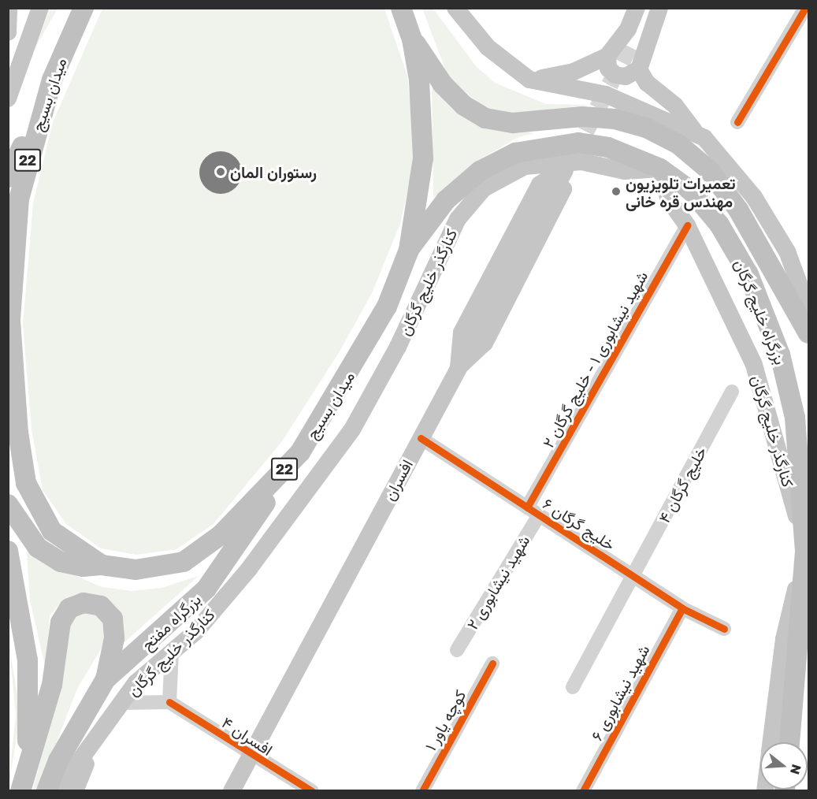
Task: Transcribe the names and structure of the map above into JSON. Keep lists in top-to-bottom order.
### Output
{
  "streets": {
    "highway": [
      "میدان بسیج",
      "22",
      "بزرگراه خلیج گرگان",
      "بزرگراه مفتح"
    ],
    "main road": ["کنارگذر خلیج گرگان", "افسران"],
    "street": [
      "شهید نیشابوری ۱ - خلیج گرگان ۲",
      "خلیج گرگان ۴",
      "خلیج گرگان ۶",
      "شهید نیشابوری ۲",
      "شهید نیشابوری ۶",
      "کوچه یاور ۱",
      "افسران ۴"
    ]
  },
  "crossings": [
    ["میدان بسیج", "22"],
    ["میدان بسیج", "بزرگراه خلیج گرگان"],
    ["میدان بسیج", "بزرگراه مفتح"],
    ["کنارگذر خلیج گرگان", "بزرگراه خلیج گرگان"],
    ["کنارگذر خلیج گرگان", "شهید نیشابوری ۱ - خلیج گرگان ۲"],
    ["کنارگذر خلیج گرگان", "افسران"],
    ["شهید نیشابوری ۱ - خلیج گرگان ۲", "خلیج گرگان ۶"],
    ["شهید نیشابوری ۱ - خلیج گرگان ۲", "شهید نیشابوری ۲"],
    ["افسران", "خلیج گرگان ۶"],
    ["افسران", "افسران ۴"],
    ["خلیج گرگان ۴", "خلیج گرگان ۶"],
    ["خلیج گرگان ۶", "شهید نیشابوری ۲"],
    ["خلیج گرگان ۶", "شهید نیشابوری ۶"]
  ],
  "places": ["رستوران المان", "تعمیرات تلویزیون مهندس قره خانی"],
  "north": "right"
}
